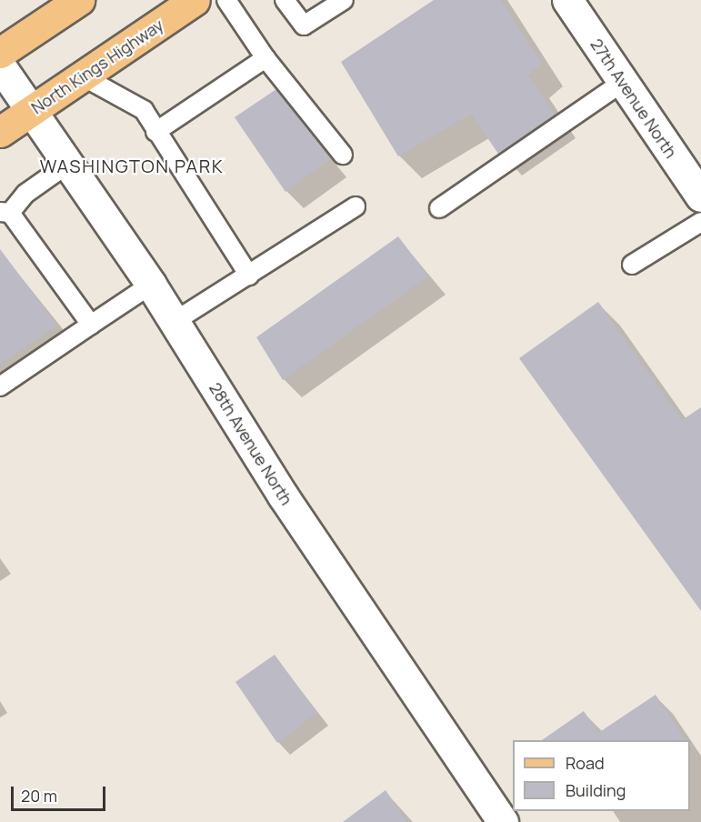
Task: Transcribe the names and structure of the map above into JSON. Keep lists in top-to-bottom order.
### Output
{
  "streets": {
    "main road": ["North Kings Highway"],
    "street": ["27th Avenue North", "28th Avenue North"]
  },
  "crossings": [
    ["North Kings Highway", "28th Avenue North"]
  ],
  "districts": ["WASHINGTON PARK"],
  "legend": ["Road", "Building"],
  "scale_bar": "20 m"
}
